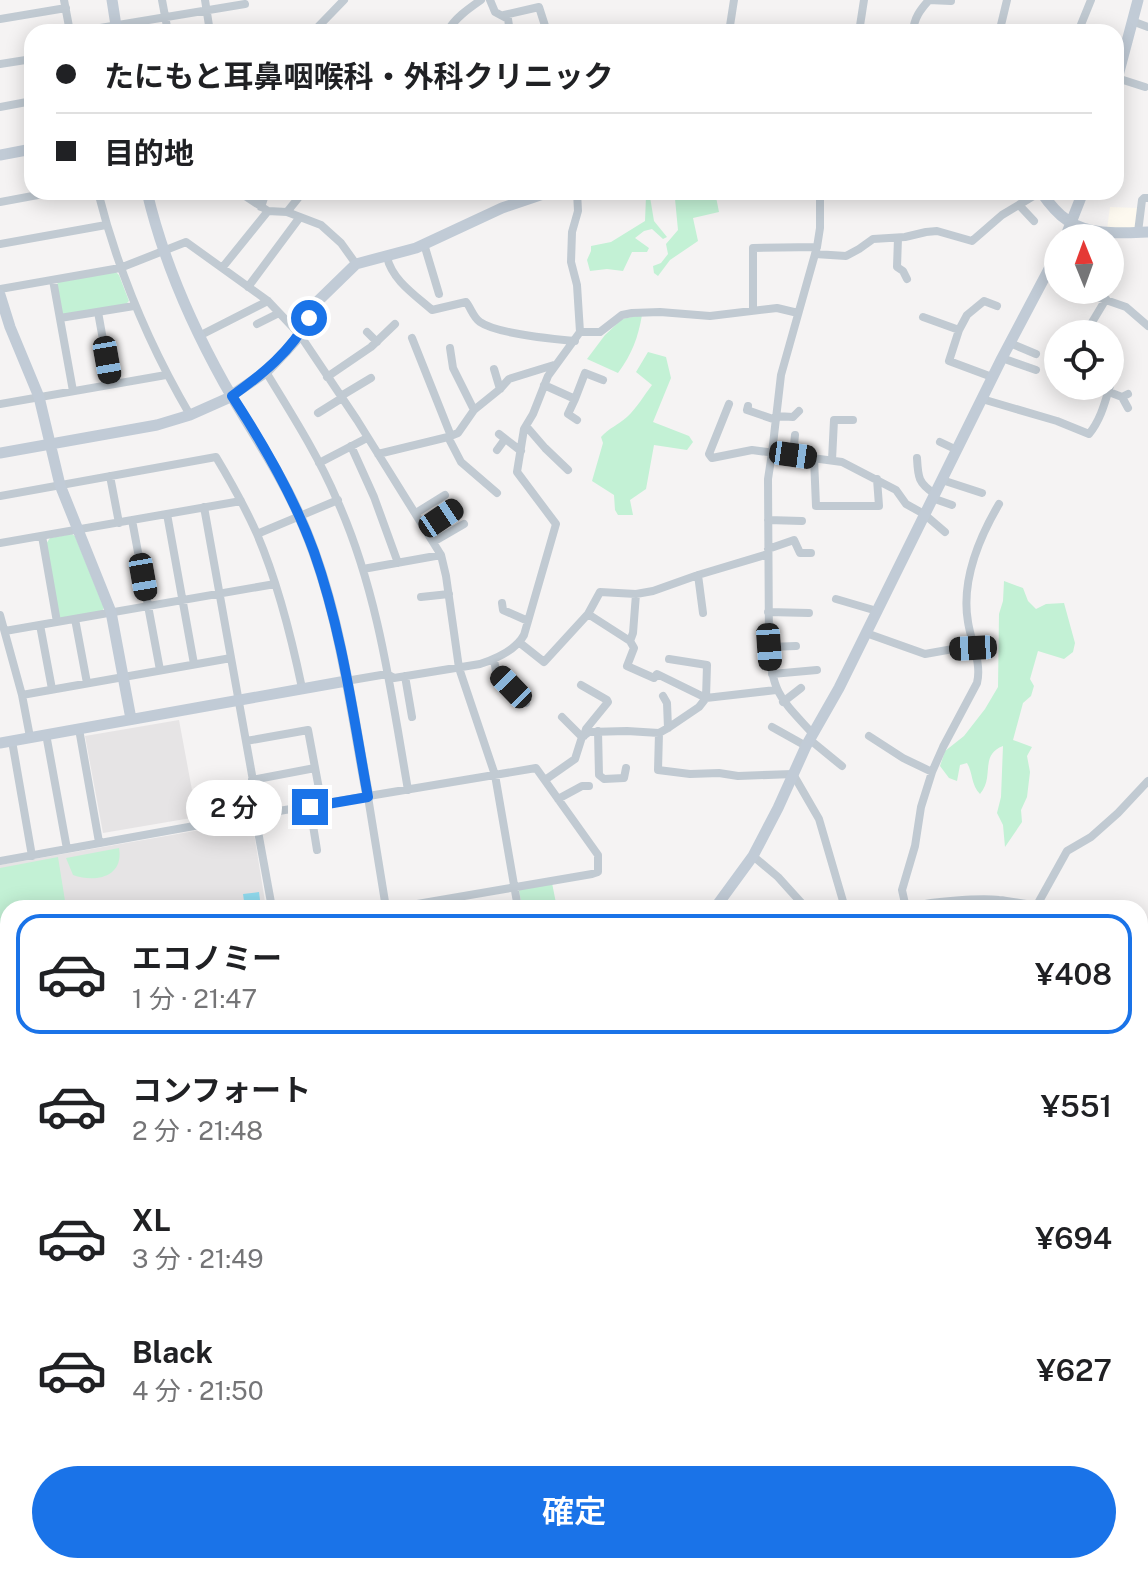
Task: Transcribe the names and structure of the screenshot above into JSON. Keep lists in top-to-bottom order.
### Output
{
  "north": "top",
  "page": {
    "banner": ["たにもと耳鼻咽喉科・外科クリニック", "目的地"],
    "bubble": "2 分",
    "list": [
      {
        "name": "エコノミー",
        "note": "1 分 · 21:47",
        "value": "¥408"
      },
      {
        "name": "コンフォート",
        "note": "2 分 · 21:48",
        "value": "¥551"
      },
      {
        "name": "XL",
        "note": "3 分 · 21:49",
        "value": "¥694"
      },
      {
        "name": "Black",
        "note": "4 分 · 21:50",
        "value": "¥627"
      }
    ],
    "buttons": "確定"
  }
}
